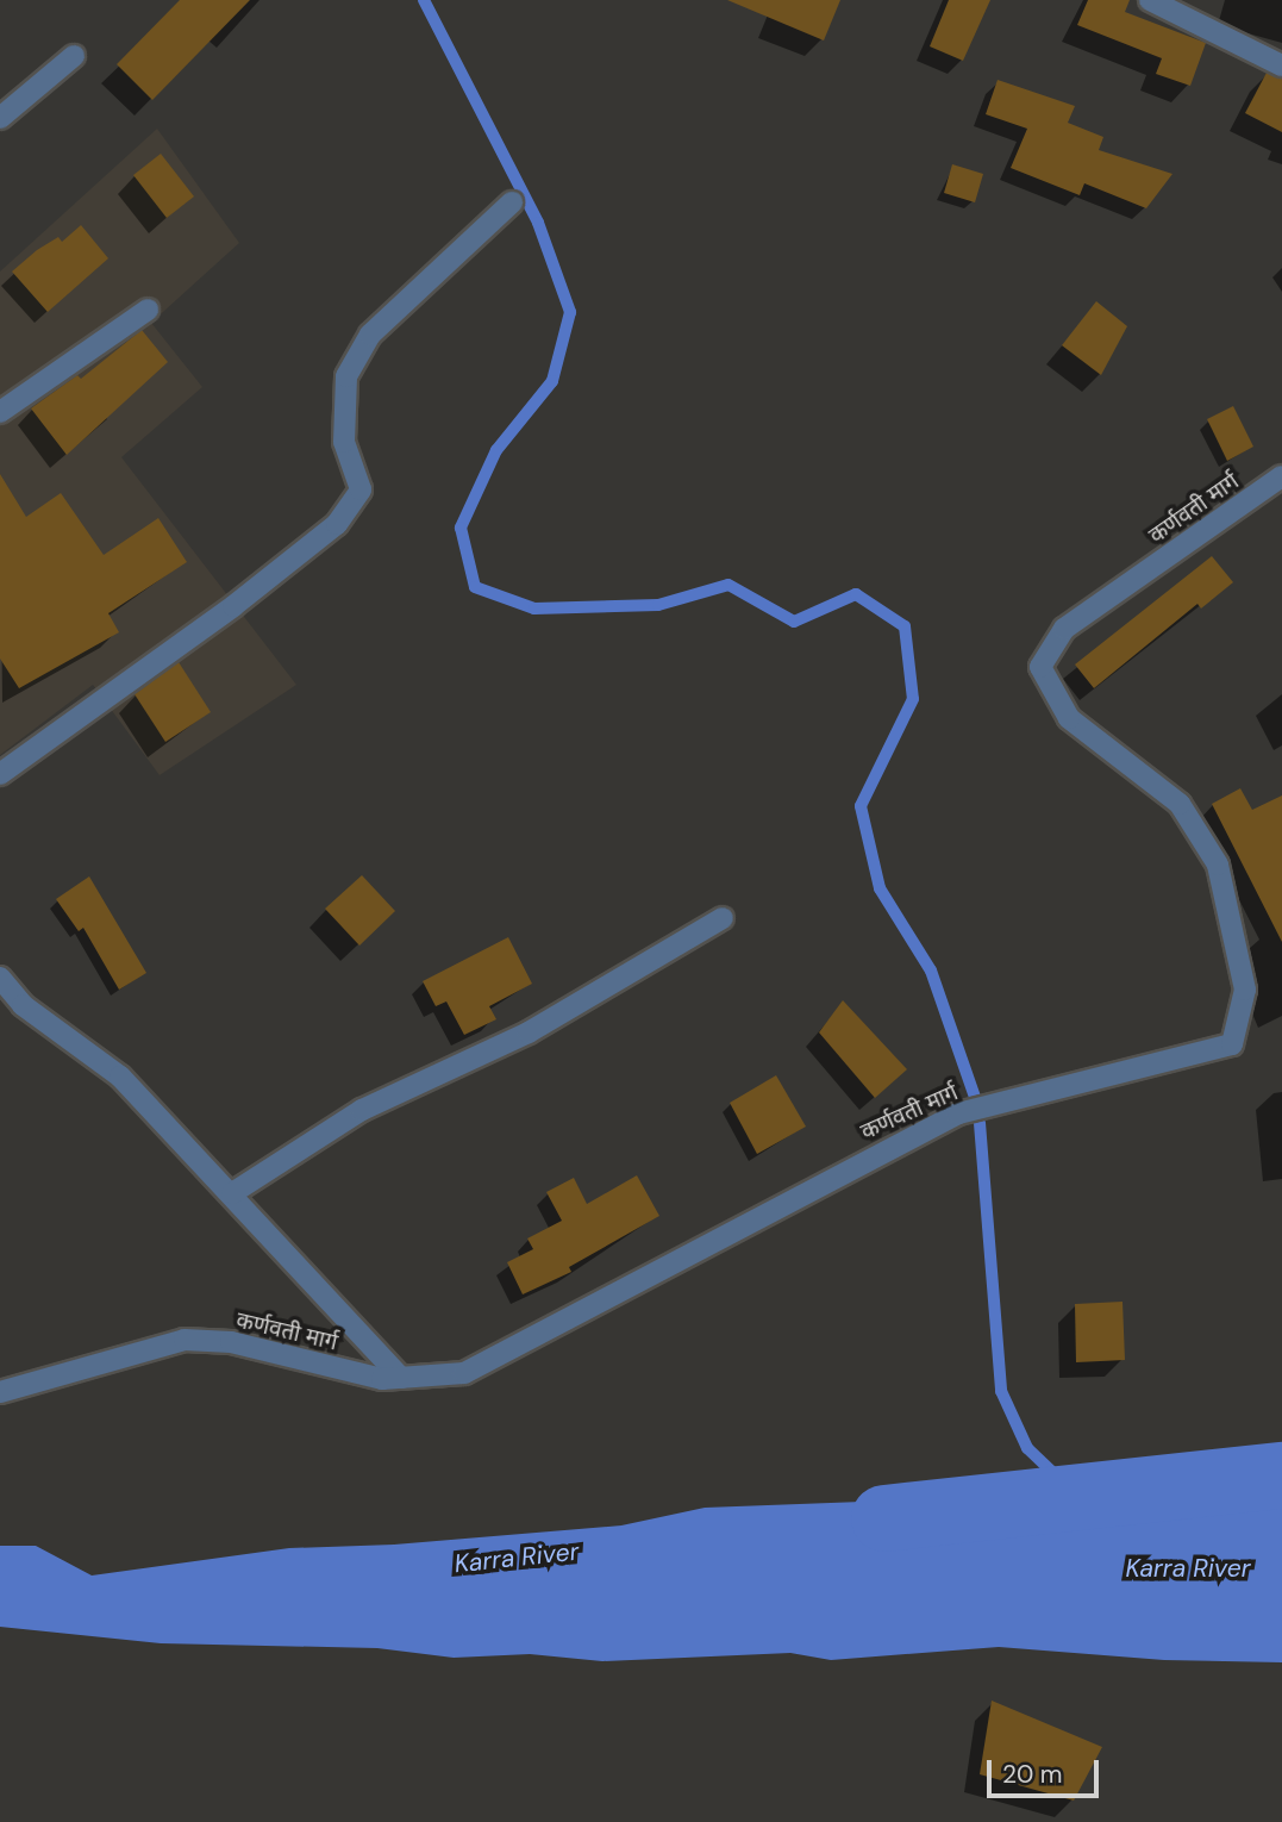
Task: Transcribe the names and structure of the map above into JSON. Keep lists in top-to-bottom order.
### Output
{
  "streets": {
    "street": ["कर्णवती मार्ग"]
  },
  "water": ["Karra River"],
  "scale_bar": "20 m"
}
